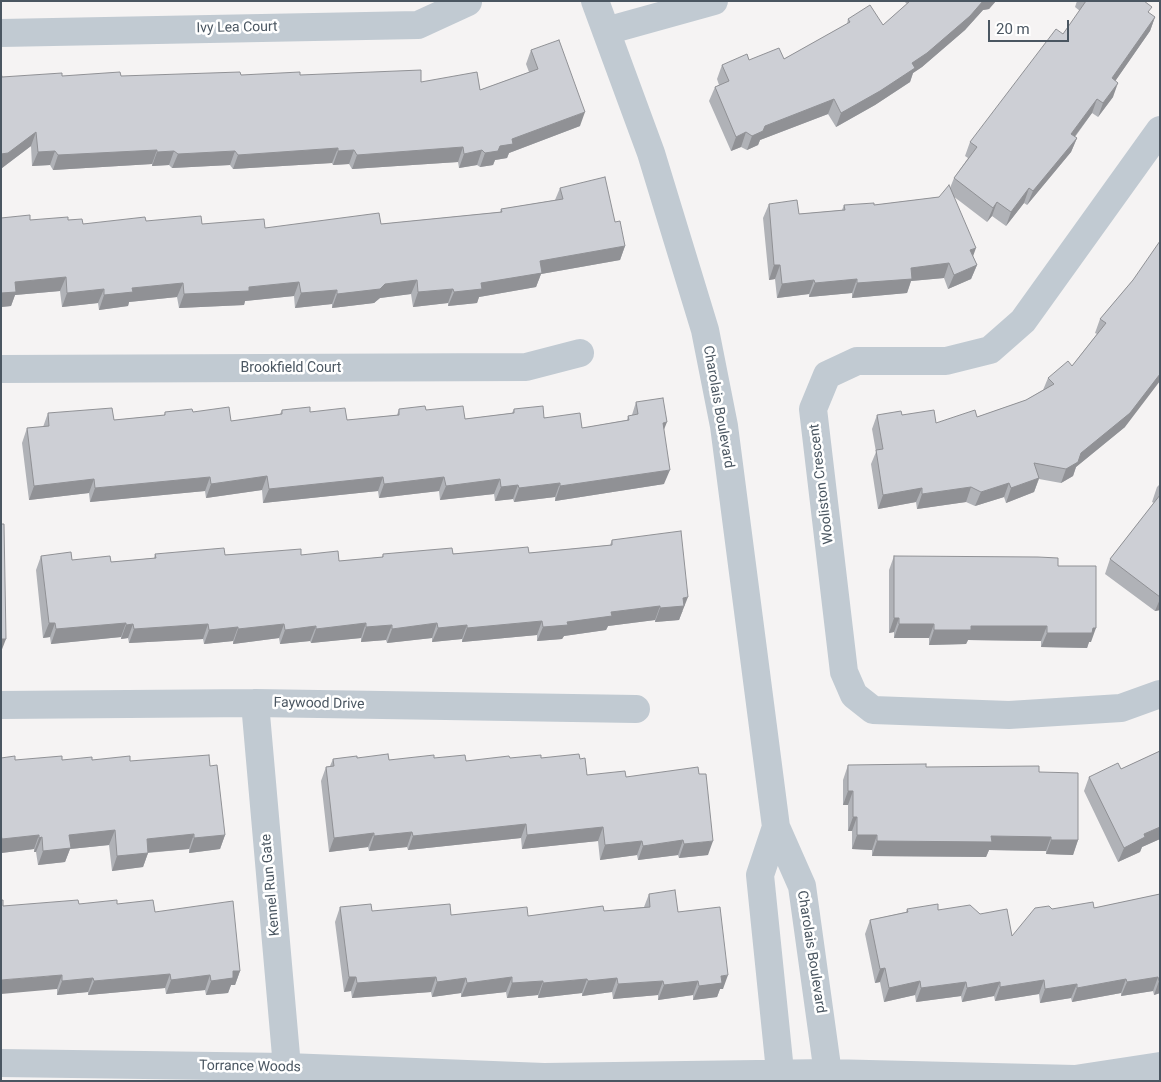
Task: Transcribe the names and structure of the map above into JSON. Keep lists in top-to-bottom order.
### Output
{
  "streets": {
    "street": [
      "Ivy Lea Court",
      "Brookfield Court",
      "Charolais Boulevard",
      "Wooliston Crescent",
      "Faywood Drive",
      "Kennel Run Gate",
      "Torrance Woods"
    ]
  },
  "crossings": [
    ["Charolais Boulevard", "Torrance Woods"],
    ["Faywood Drive", "Kennel Run Gate"],
    ["Kennel Run Gate", "Torrance Woods"]
  ],
  "scale_bar": "20 m"
}
